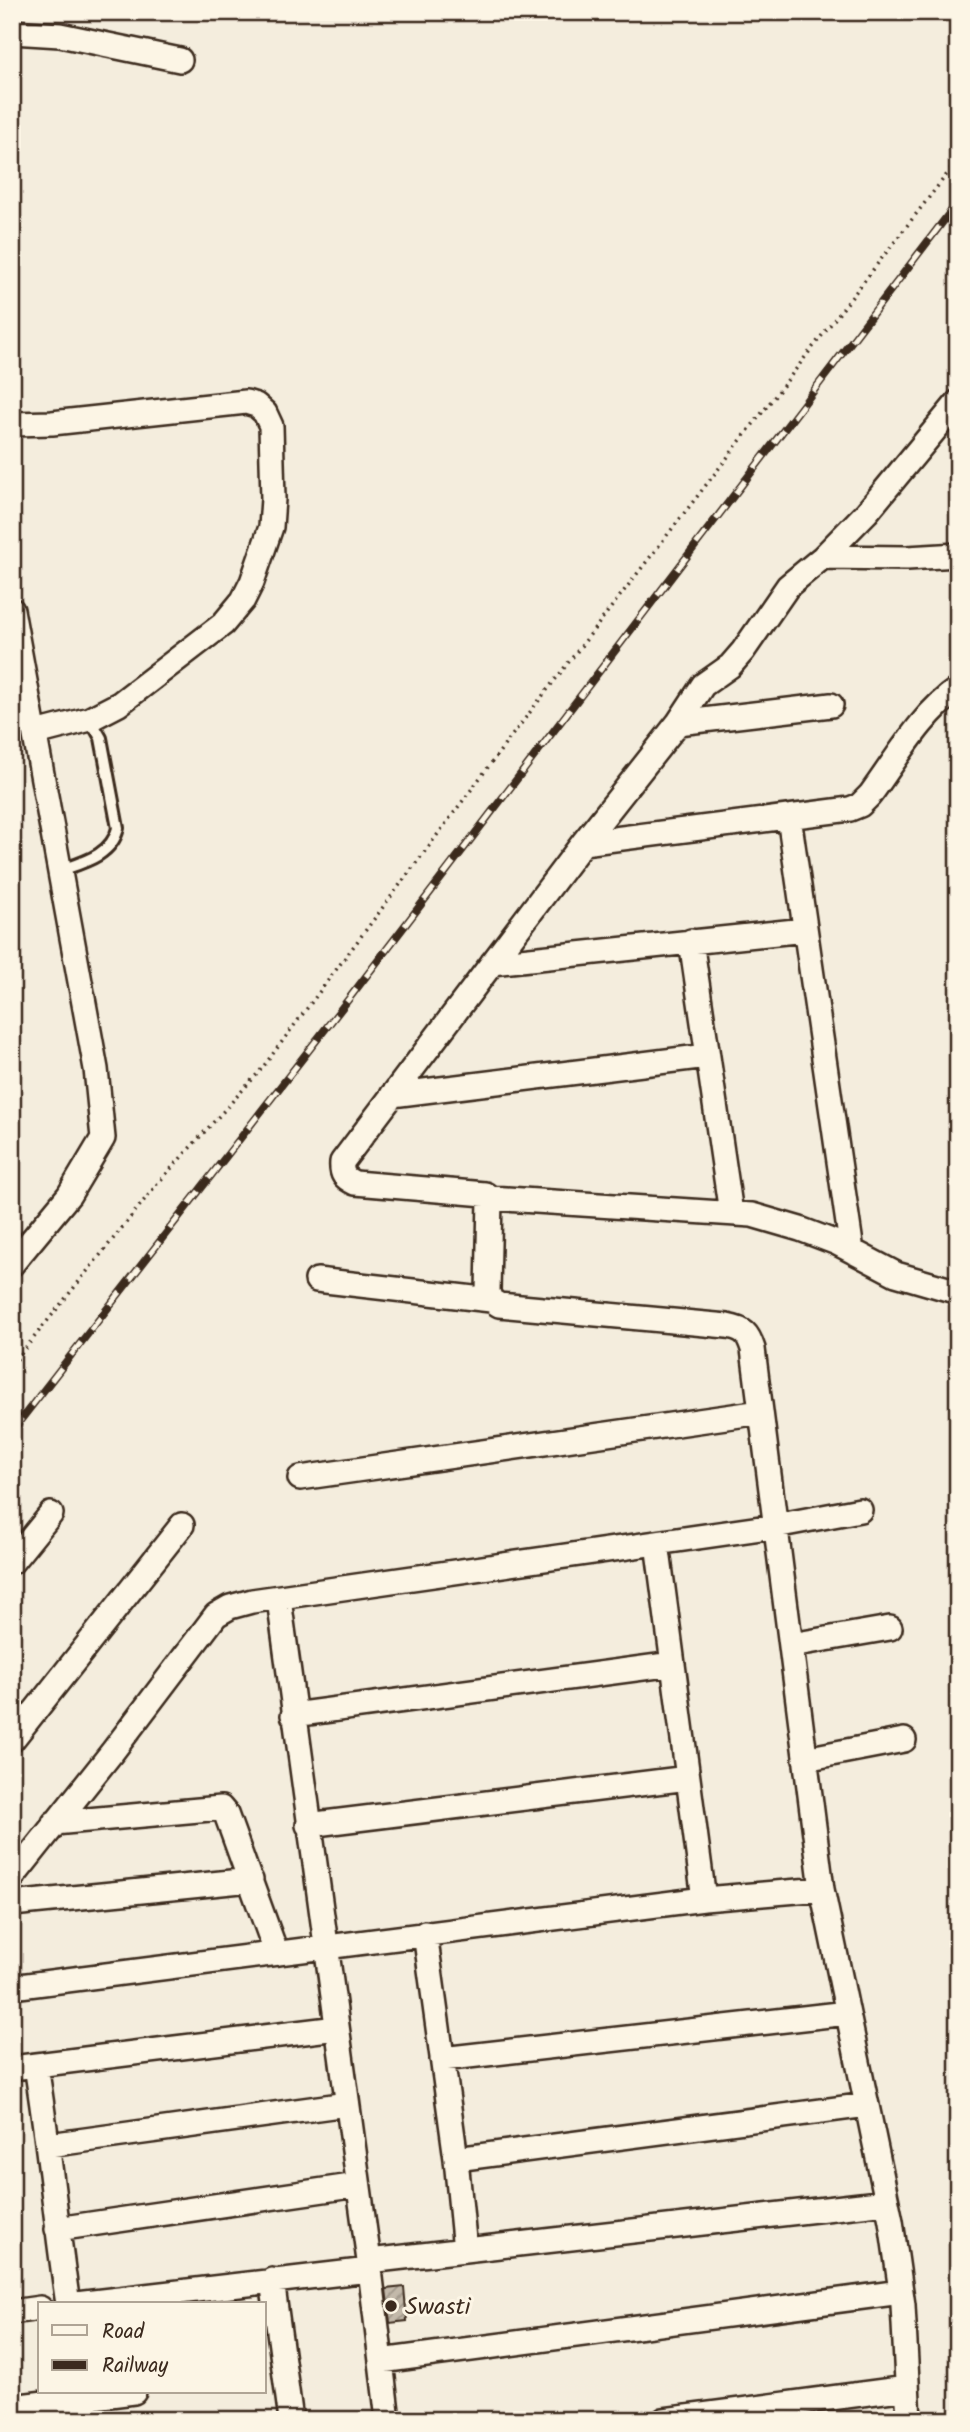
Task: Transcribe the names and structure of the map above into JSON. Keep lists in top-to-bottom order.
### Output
{
  "places": ["Swasti"],
  "legend": ["Road", "Railway"]
}
